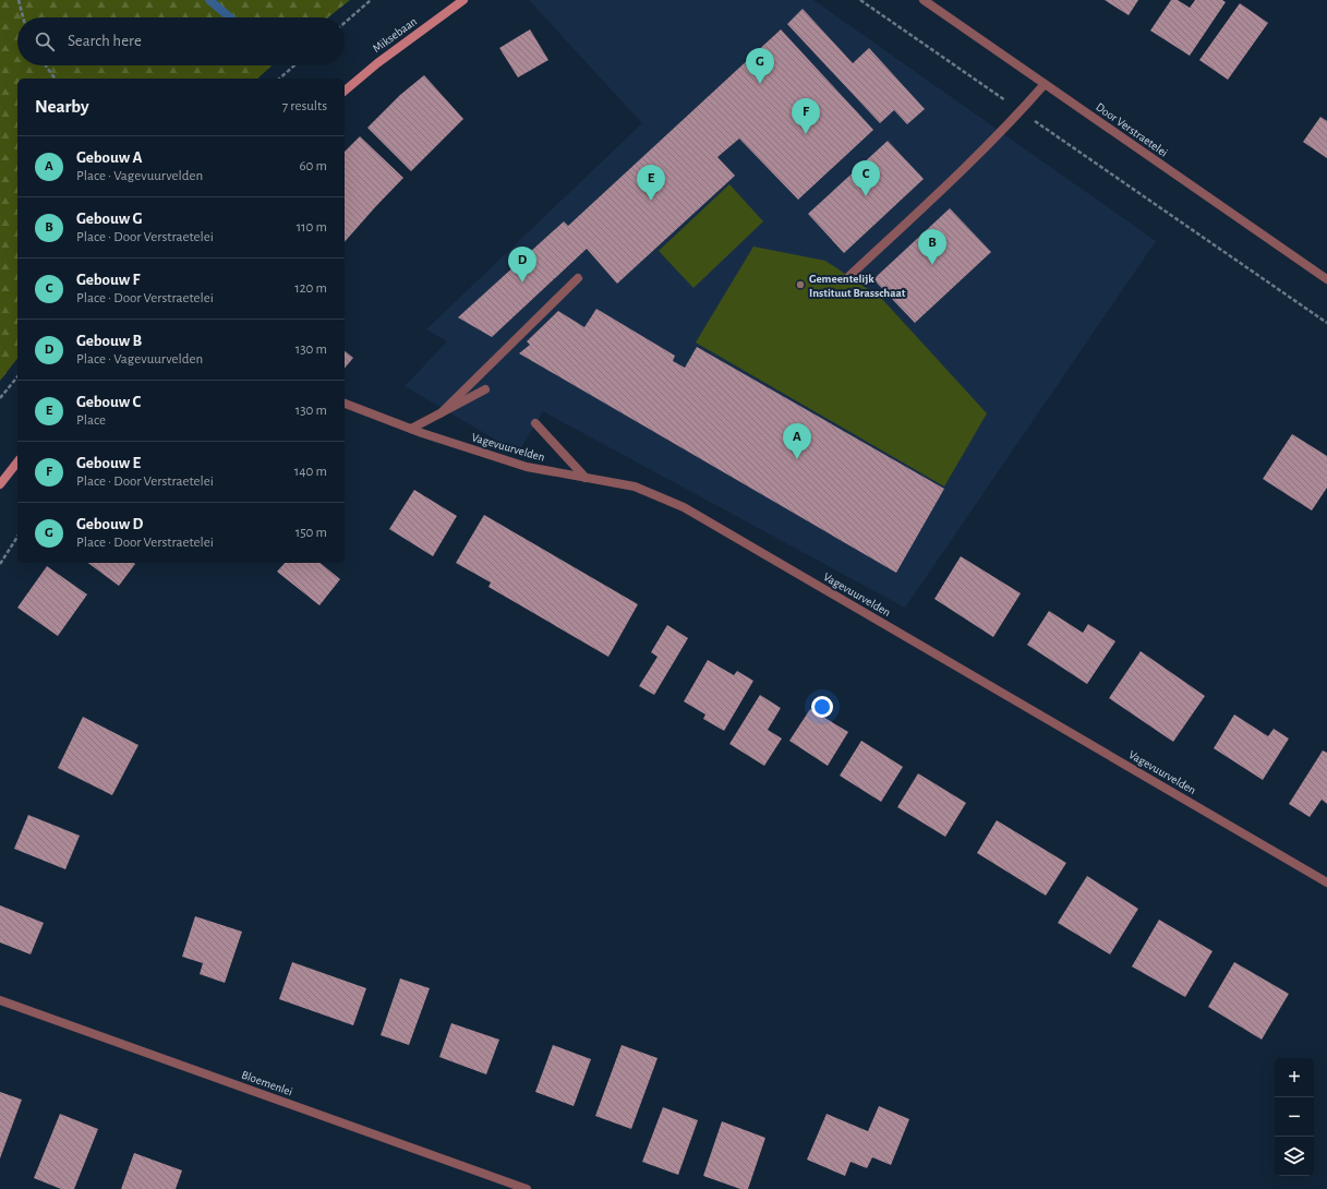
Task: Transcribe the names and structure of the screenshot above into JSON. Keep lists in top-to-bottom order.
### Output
{
  "streets": {
    "main road": ["Miksebaan"],
    "street": ["Door Verstraetelei", "Vagevuurvelden", "Bloemenlei"]
  },
  "places": ["Gemeentelijk Instituut Brasschaat"],
  "page": {
    "search": "Search here",
    "pins": [
      "G",
      "F",
      "C",
      "E",
      "B",
      "D",
      "A"
    ],
    "heading": ["Nearby", "7 results"],
    "list": [
      {
        "mark": "A",
        "name": "Gebouw A",
        "note": "Place · Vagevuurvelden",
        "value": "60 m"
      },
      {
        "mark": "B",
        "name": "Gebouw G",
        "note": "Place · Door Verstraetelei",
        "value": "110 m"
      },
      {
        "mark": "C",
        "name": "Gebouw F",
        "note": "Place · Door Verstraetelei",
        "value": "120 m"
      },
      {
        "mark": "D",
        "name": "Gebouw B",
        "note": "Place · Vagevuurvelden",
        "value": "130 m"
      },
      {
        "mark": "E",
        "name": "Gebouw C",
        "note": "Place",
        "value": "130 m"
      },
      {
        "mark": "F",
        "name": "Gebouw E",
        "note": "Place · Door Verstraetelei",
        "value": "140 m"
      },
      {
        "mark": "G",
        "name": "Gebouw D",
        "note": "Place · Door Verstraetelei",
        "value": "150 m"
      }
    ],
    "map_buttons": ["+", "−"]
  }
}
